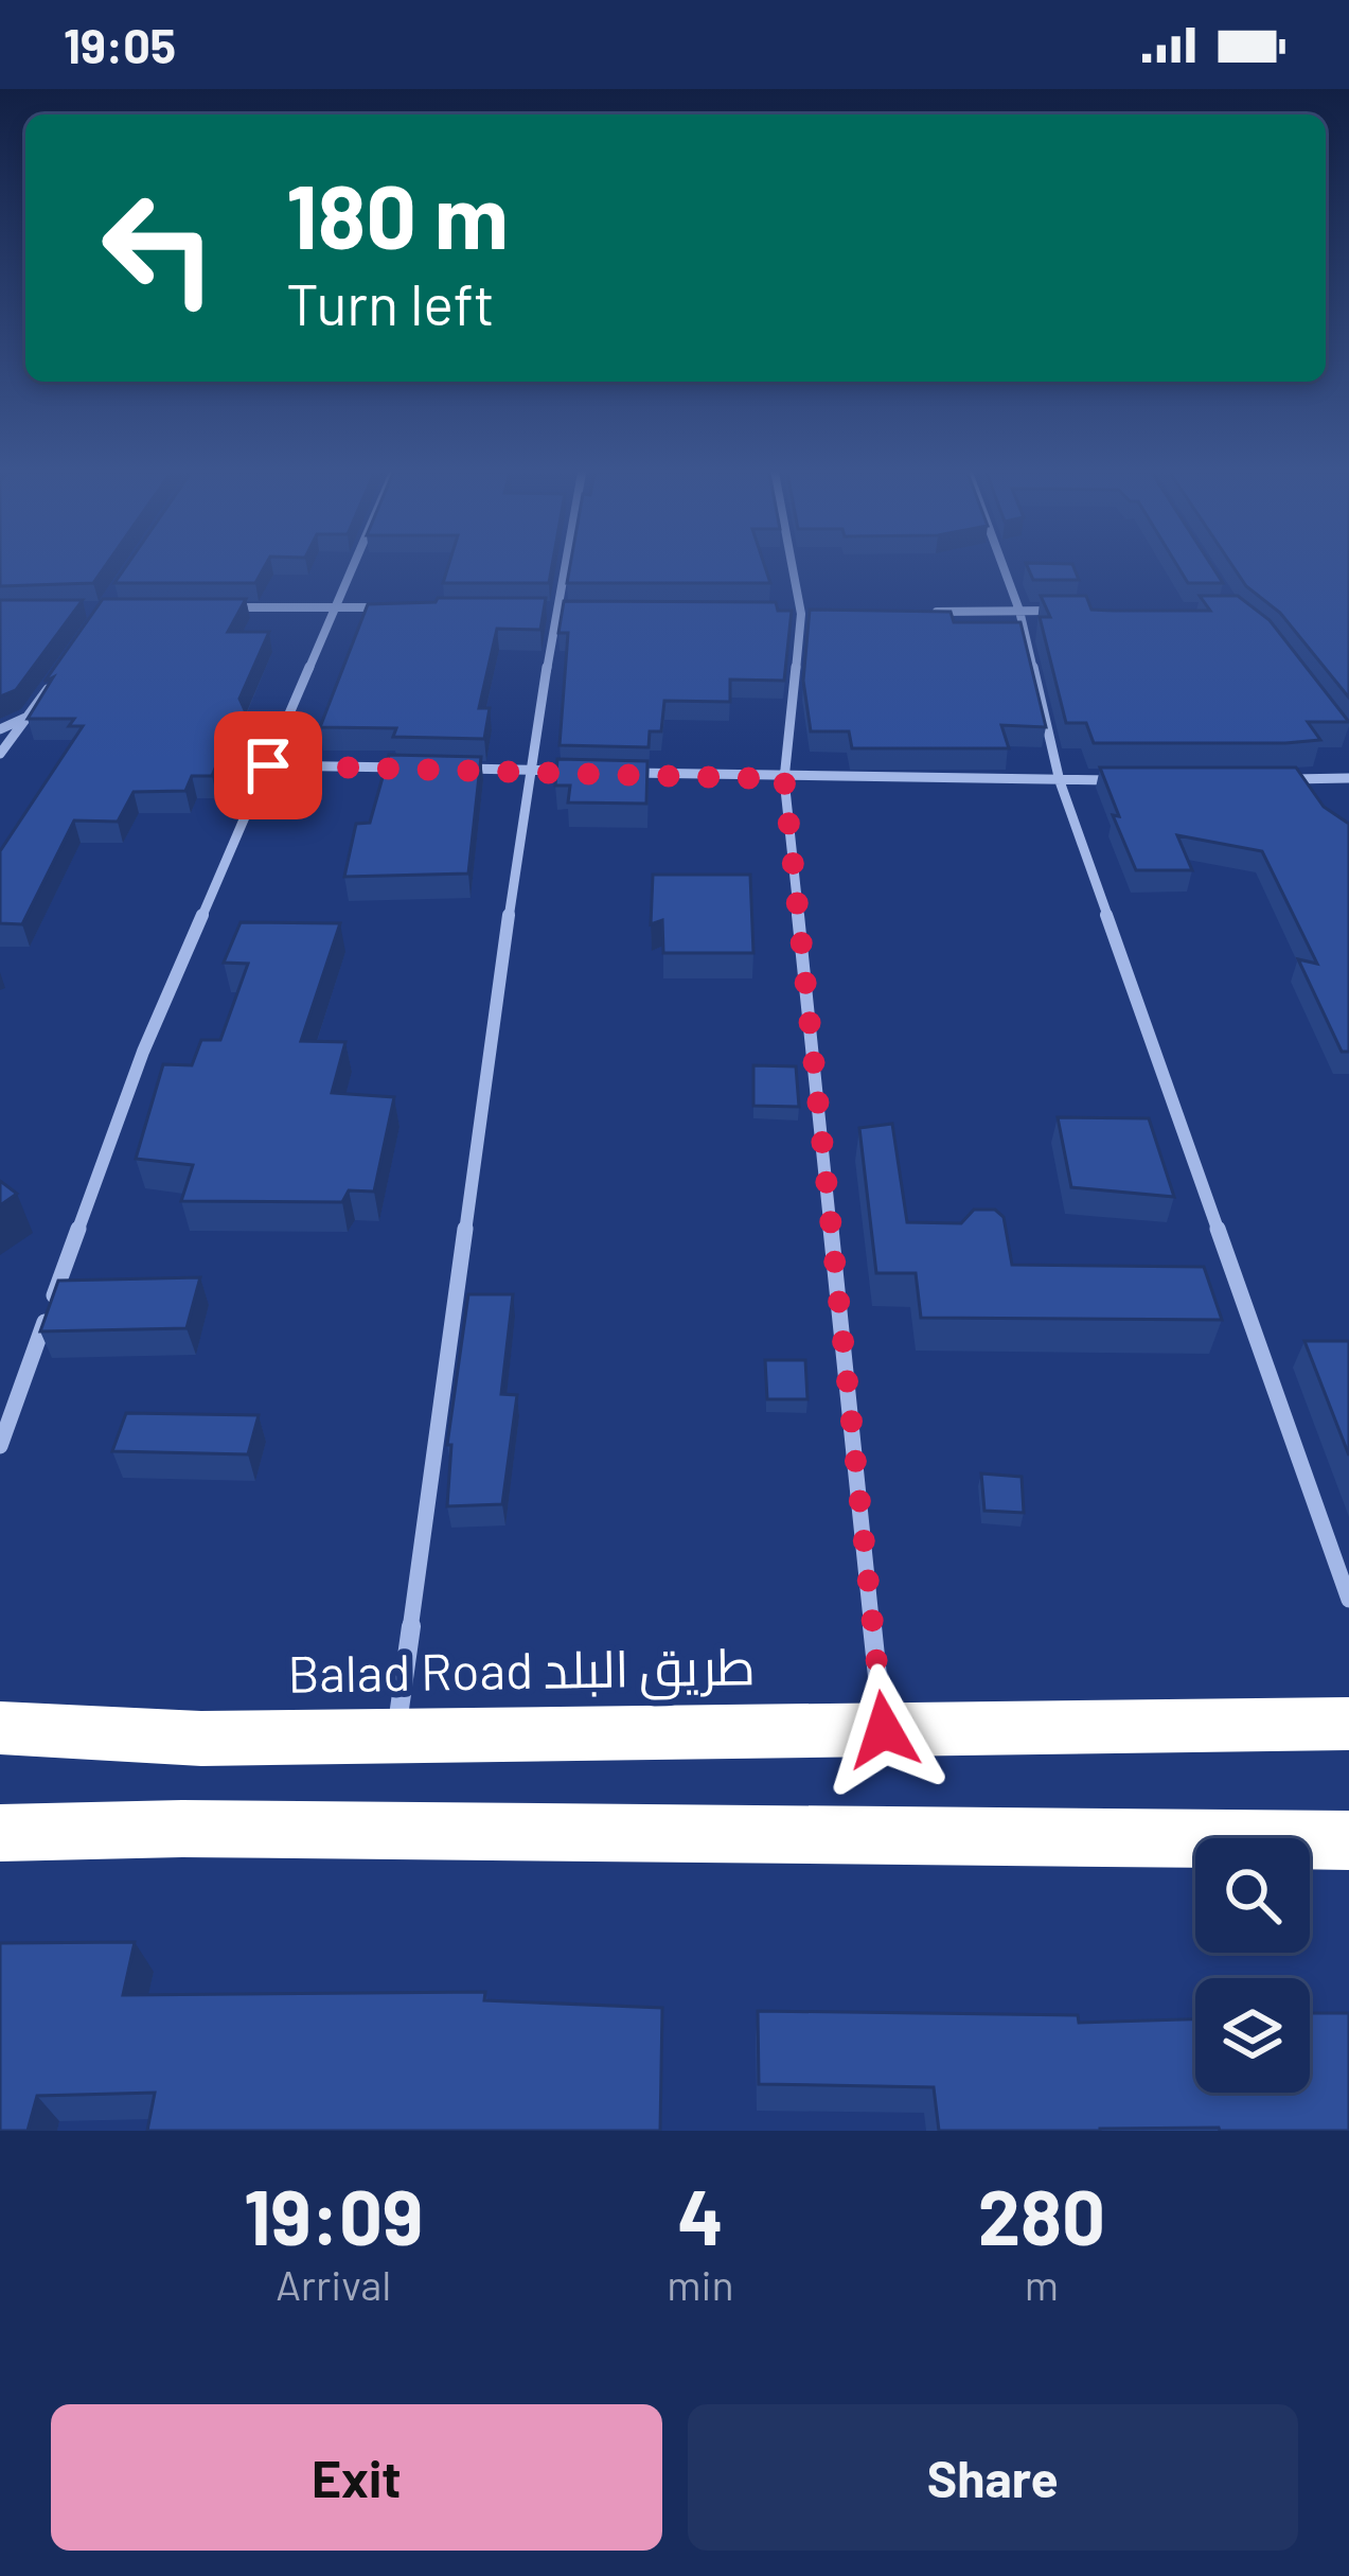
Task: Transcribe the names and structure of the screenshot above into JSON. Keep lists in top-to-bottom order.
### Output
{
  "streets": {
    "highway": ["Balad Road طريق البلد"]
  },
  "page": {
    "status": "19:05",
    "turn": ["180 m", "Turn left"],
    "eta": [
      "19:09",
      "Arrival",
      "4",
      "min",
      "280",
      "m"
    ],
    "buttons": ["Exit", "Share"]
  }
}
